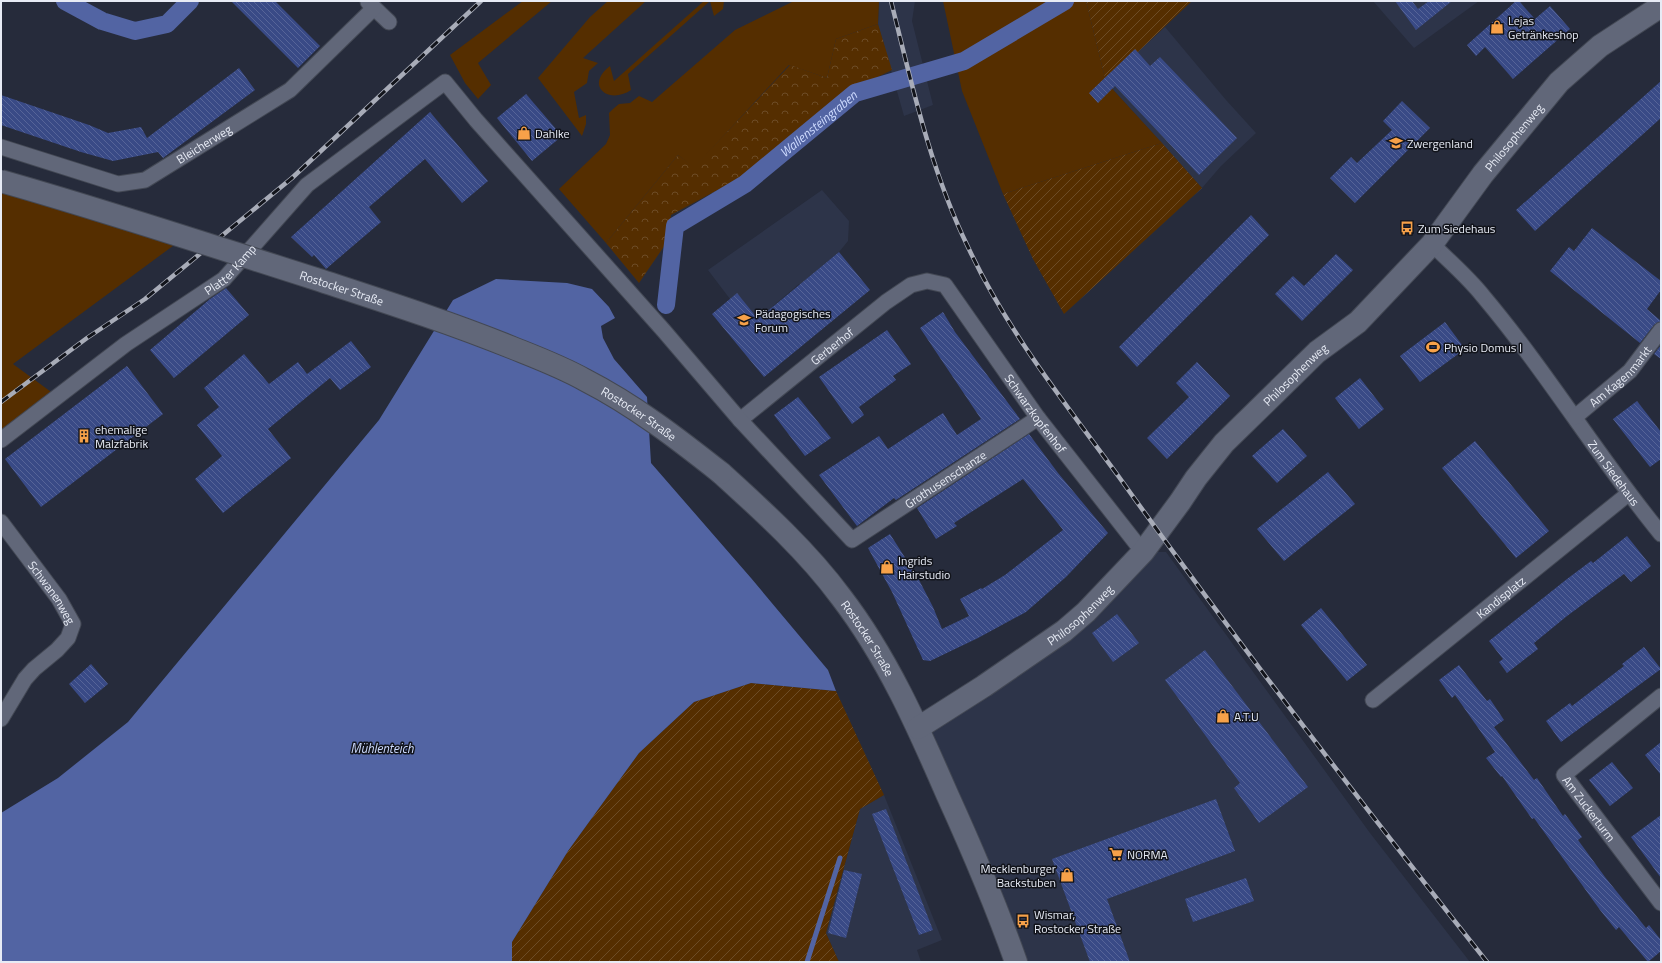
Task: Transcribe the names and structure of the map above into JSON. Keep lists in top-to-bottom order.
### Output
{
  "streets": {
    "main road": ["Philosophenweg", "Rostocker Straße"],
    "street": [
      "Bleicherweg",
      "Platter Kamp",
      "Gerberhof",
      "Am Kagenmarkt",
      "Schwarzkopfenhof",
      "Zum Siedehaus",
      "Grothusenschanze",
      "Schwanenweg",
      "Kandisplatz",
      "Am Zuckerturm"
    ]
  },
  "crossings": [
    ["Philosophenweg", "Rostocker Straße"],
    ["Philosophenweg", "Schwarzkopfenhof"],
    ["Philosophenweg", "Zum Siedehaus"],
    ["Platter Kamp", "Gerberhof"],
    ["Platter Kamp", "Grothusenschanze"],
    ["Gerberhof", "Schwarzkopfenhof"],
    ["Gerberhof", "Grothusenschanze"],
    ["Am Kagenmarkt", "Zum Siedehaus"],
    ["Schwarzkopfenhof", "Grothusenschanze"],
    ["Zum Siedehaus", "Kandisplatz"]
  ],
  "water": ["Wallensteingraben", "Mühlenteich"],
  "places": {
    "shop": [
      "Lejas Getränkeshop",
      "Dahlke",
      "Ingrids Hairstudio",
      "A.T.U",
      "Mecklenburger Backstuben"
    ],
    "school or university": ["Zwergenland", "Pädagogisches Forum"],
    "bus stop": ["Zum Siedehaus", "Wismar, Rostocker Straße"],
    "sports": ["Physio Domus I"],
    "building": ["ehemalige Malzfabrik"],
    "supermarket": ["NORMA"]
  }
}
